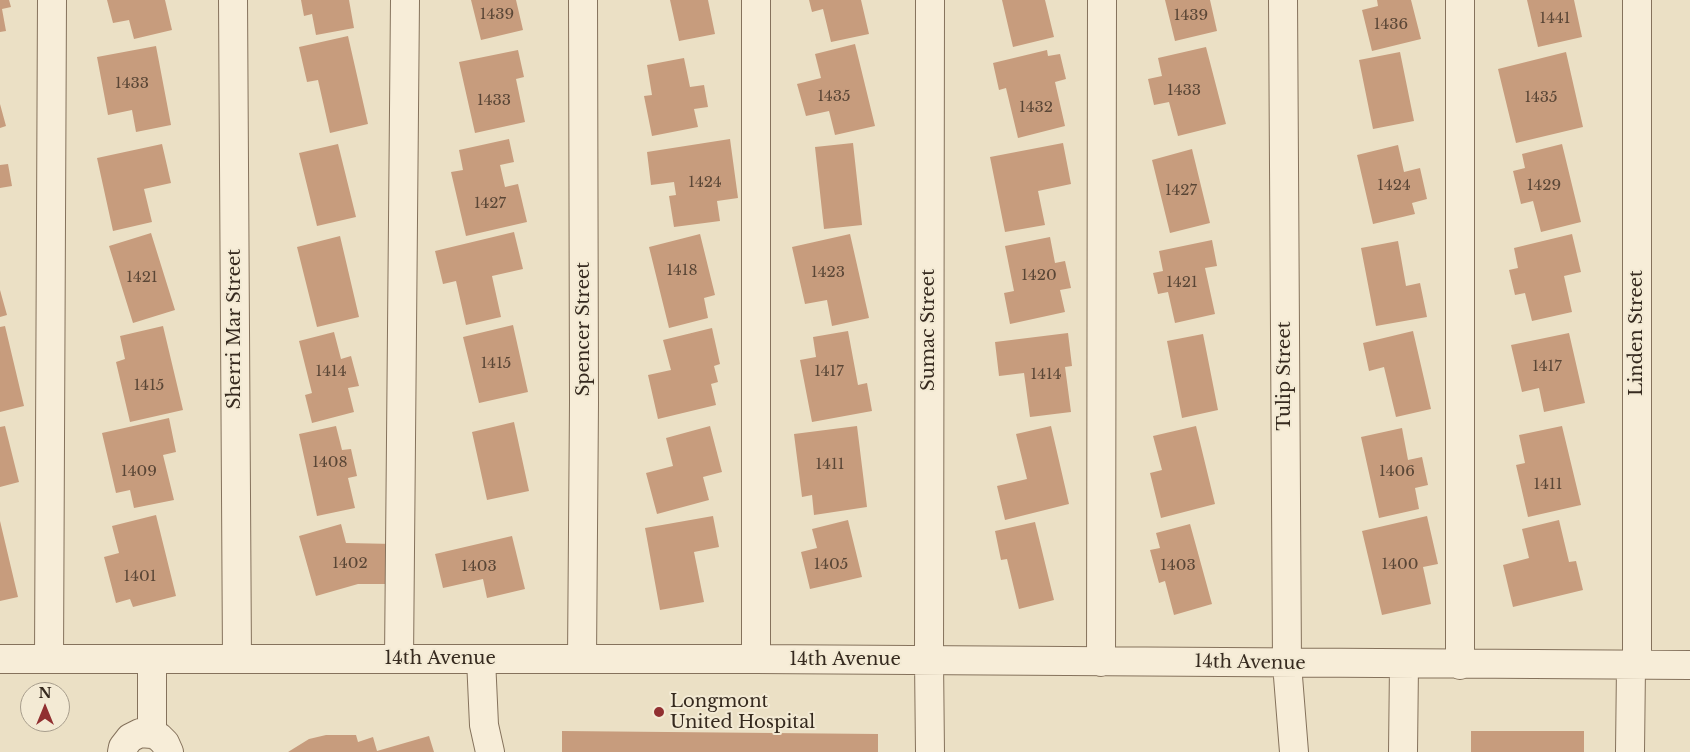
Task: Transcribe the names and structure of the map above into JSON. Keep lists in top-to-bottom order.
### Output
{
  "streets": {
    "street": [
      "Sherri Mar Street",
      "Spencer Street",
      "Sumac Street",
      "Linden Street",
      "Tulip Street",
      "14th Avenue"
    ]
  },
  "crossings": [
    ["Sherri Mar Street", "14th Avenue"],
    ["Spencer Street", "14th Avenue"],
    ["Sumac Street", "14th Avenue"],
    ["Linden Street", "14th Avenue"],
    ["Tulip Street", "14th Avenue"]
  ],
  "places": ["Longmont United Hospital"],
  "house_numbers": [
    "1439",
    "1439",
    "1441",
    "1436",
    "1433",
    "1433",
    "1435",
    "1435",
    "1433",
    "1432",
    "1424",
    "1424",
    "1429",
    "1427",
    "1427",
    "1418",
    "1423",
    "1420",
    "1421",
    "1421",
    "1415",
    "1417",
    "1414",
    "1417",
    "1414",
    "1415",
    "1408",
    "1411",
    "1409",
    "1406",
    "1411",
    "1402",
    "1405",
    "1400",
    "1403",
    "1403",
    "1401"
  ],
  "north": "top"
}
